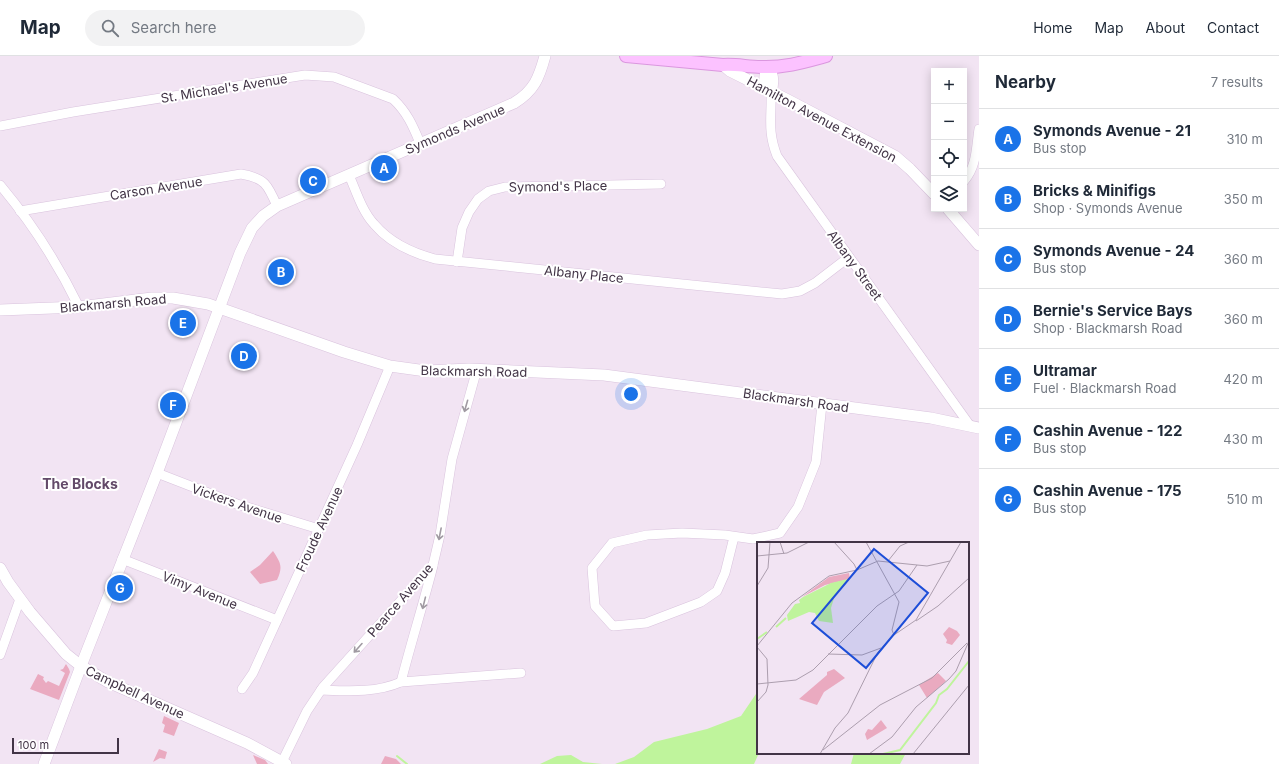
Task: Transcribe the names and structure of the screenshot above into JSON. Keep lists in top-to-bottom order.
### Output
{
  "streets": {
    "street": [
      "St. Michael's Avenue",
      "Hamilton Avenue Extension",
      "Symonds Avenue",
      "Symond's Place",
      "Carson Avenue",
      "Albany Street",
      "Albany Place",
      "Blackmarsh Road",
      "Vickers Avenue",
      "Froude Avenue",
      "Vimy Avenue",
      "Pearce Avenue",
      "Campbell Avenue"
    ]
  },
  "crossings": [
    ["St. Michael's Avenue", "Symonds Avenue"],
    ["Hamilton Avenue Extension", "Albany Street"],
    ["Symonds Avenue", "Carson Avenue"],
    ["Symonds Avenue", "Albany Place"],
    ["Symonds Avenue", "Blackmarsh Road"],
    ["Symonds Avenue", "Vickers Avenue"],
    ["Symonds Avenue", "Vimy Avenue"],
    ["Symonds Avenue", "Campbell Avenue"],
    ["Symond's Place", "Albany Place"],
    ["Albany Street", "Albany Place"],
    ["Albany Street", "Blackmarsh Road"],
    ["Blackmarsh Road", "Froude Avenue"],
    ["Blackmarsh Road", "Pearce Avenue"],
    ["Vickers Avenue", "Froude Avenue"],
    ["Froude Avenue", "Vimy Avenue"],
    ["Pearce Avenue", "Campbell Avenue"]
  ],
  "districts": ["The Blocks"],
  "scale_bar": "100 m",
  "page": {
    "header": "Map",
    "search": "Search here",
    "nav": [
      "Home",
      "Map",
      "About",
      "Contact"
    ],
    "heading": ["Nearby", "7 results"],
    "map_buttons": ["+", "−"],
    "list": [
      {
        "mark": "A",
        "name": "Symonds Avenue - 21",
        "note": "Bus stop",
        "value": "310 m"
      },
      {
        "mark": "B",
        "name": "Bricks & Minifigs",
        "note": "Shop · Symonds Avenue",
        "value": "350 m"
      },
      {
        "mark": "C",
        "name": "Symonds Avenue - 24",
        "note": "Bus stop",
        "value": "360 m"
      },
      {
        "mark": "D",
        "name": "Bernie's Service Bays",
        "note": "Shop · Blackmarsh Road",
        "value": "360 m"
      },
      {
        "mark": "E",
        "name": "Ultramar",
        "note": "Fuel · Blackmarsh Road",
        "value": "420 m"
      },
      {
        "mark": "F",
        "name": "Cashin Avenue - 122",
        "note": "Bus stop",
        "value": "430 m"
      },
      {
        "mark": "G",
        "name": "Cashin Avenue - 175",
        "note": "Bus stop",
        "value": "510 m"
      }
    ],
    "pins": [
      "A",
      "C",
      "B",
      "E",
      "D",
      "F",
      "G"
    ],
    "scale": "100 m"
  }
}
